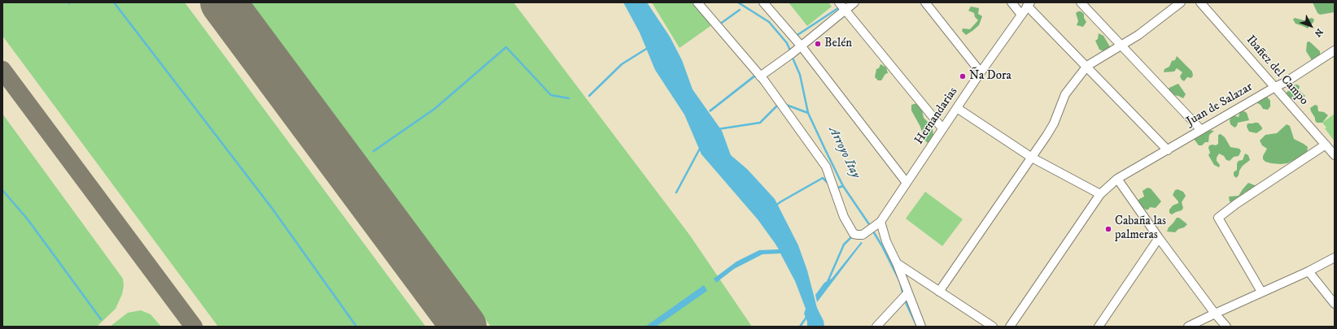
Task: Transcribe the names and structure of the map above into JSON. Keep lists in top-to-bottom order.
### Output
{
  "streets": {
    "street": ["Ibañez del Campo", "Juan de Salazar", "Hernandarias"]
  },
  "crossings": [
    ["Ibañez del Campo", "Juan de Salazar"]
  ],
  "water": ["Arroyo Itay"],
  "places": ["Belén", "Ña Dora", "Cabaña las palmeras"],
  "north": "bottom right"
}
